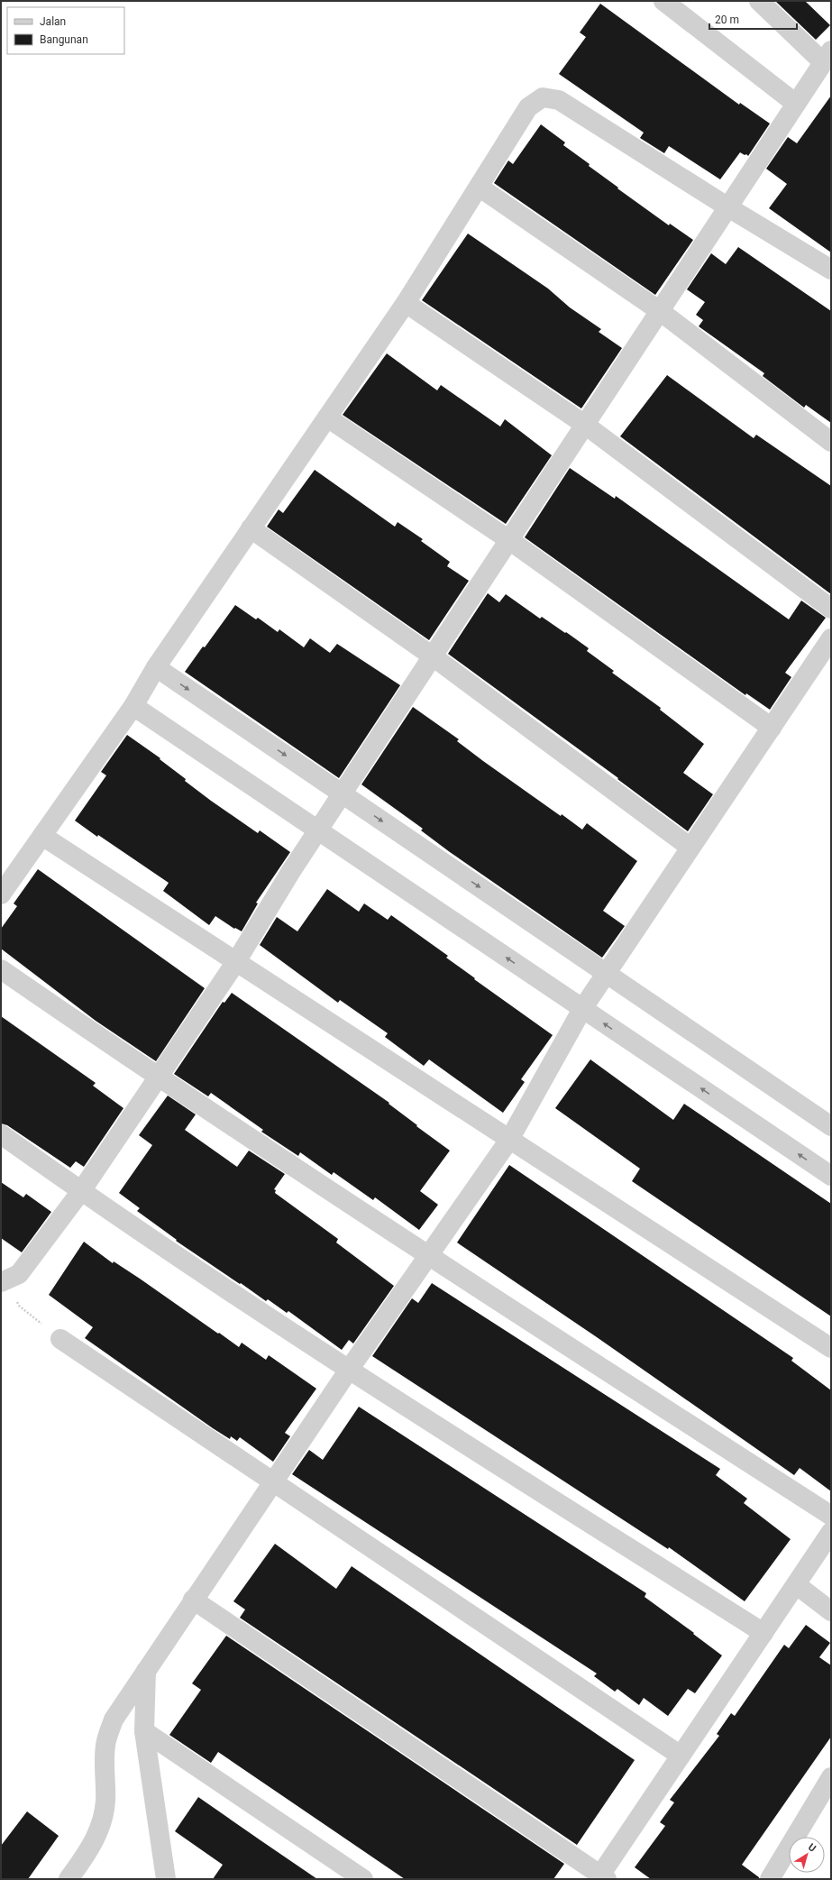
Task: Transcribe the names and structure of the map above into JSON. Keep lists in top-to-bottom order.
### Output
{
  "legend": ["Jalan", "Bangunan"],
  "scale_bar": "20 m",
  "north": "top right"
}
